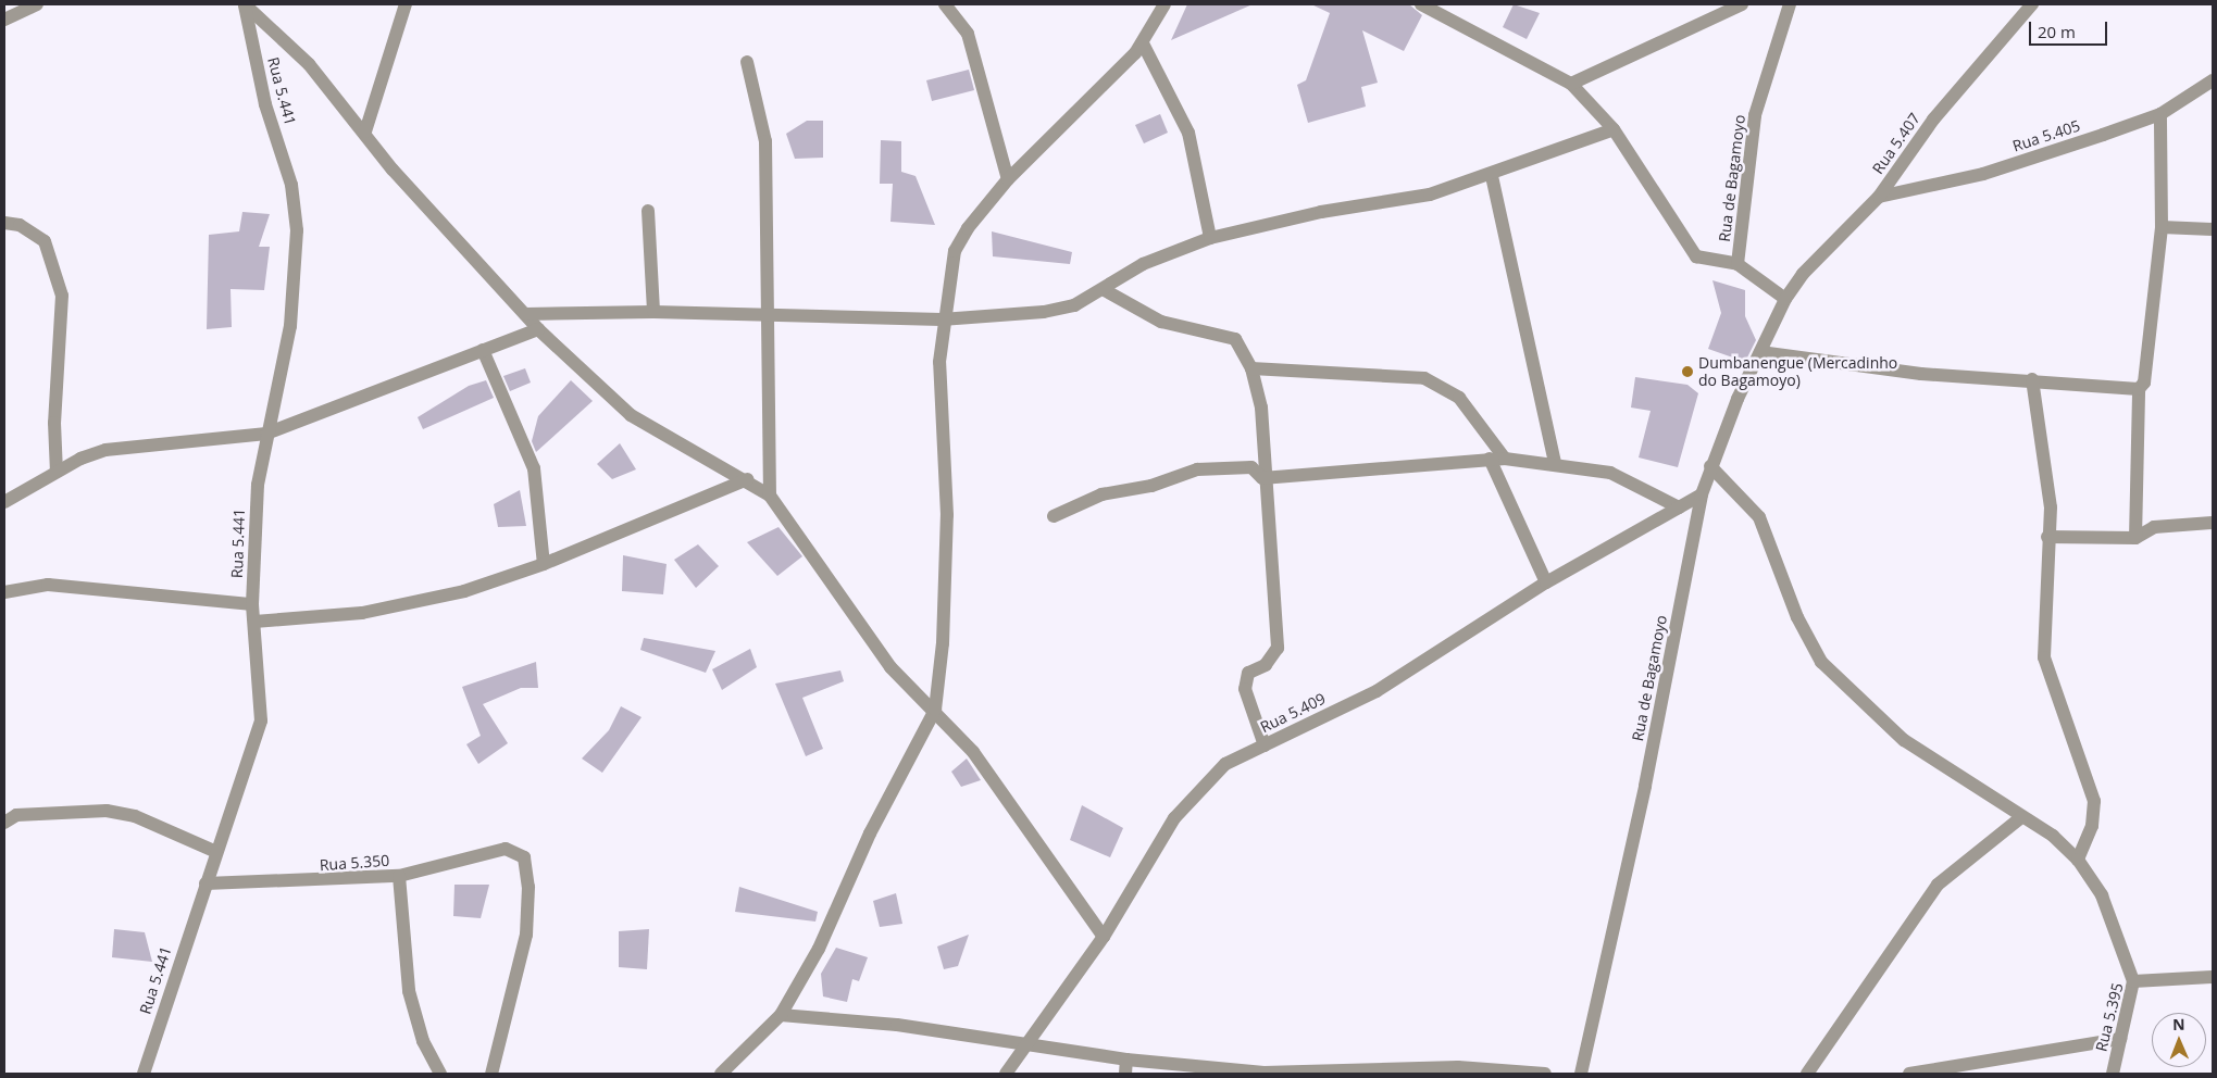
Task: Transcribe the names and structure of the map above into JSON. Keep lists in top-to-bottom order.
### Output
{
  "streets": {
    "street": [
      "Rua 5.441",
      "Rua 5.405",
      "Rua 5.407",
      "Rua de Bagamoyo",
      "Rua 5.409",
      "Rua 5.350",
      "Rua 5.395"
    ]
  },
  "crossings": [
    ["Rua 5.441", "Rua 5.350"],
    ["Rua 5.405", "Rua 5.407"],
    ["Rua 5.407", "Rua de Bagamoyo"],
    ["Rua de Bagamoyo", "Rua 5.409"]
  ],
  "places": ["Dumbanengue (Mercadinho do Bagamoyo)"],
  "scale_bar": "20 m",
  "north": "top"
}
